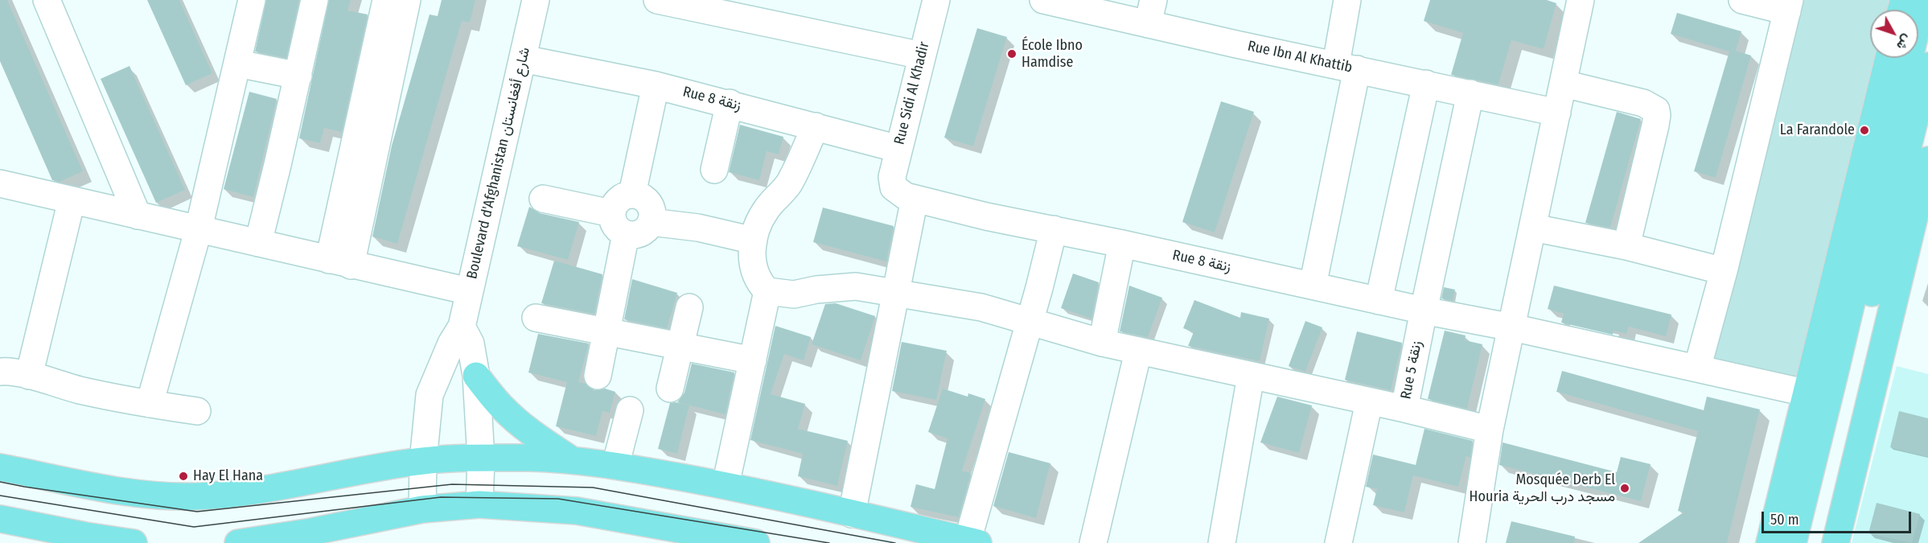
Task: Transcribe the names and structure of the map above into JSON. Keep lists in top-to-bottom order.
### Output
{
  "streets": {
    "street": [
      "Rue Ibn Al Khattib",
      "Rue Sidi Al Khadir",
      "Rue 8 زنقة",
      "Boulevard d'Afghanistan شارع أفغانستان",
      "Rue 5 زنقة"
    ]
  },
  "crossings": [
    ["Rue Ibn Al Khattib", "Rue 5 زنقة"],
    ["Rue Sidi Al Khadir", "Rue 8 زنقة"],
    ["Rue Sidi Al Khadir", "Rue 5 زنقة"],
    ["Rue 8 زنقة", "Boulevard d'Afghanistan شارع أفغانستان"],
    ["Rue 8 زنقة", "Rue 5 زنقة"]
  ],
  "places": [
    "École Ibno Hamdise",
    "La Farandole",
    "Hay El Hana",
    "Mosquée Derb El Houria مسجد درب الحرية"
  ],
  "scale_bar": "50 m",
  "north": "bottom right"
}
